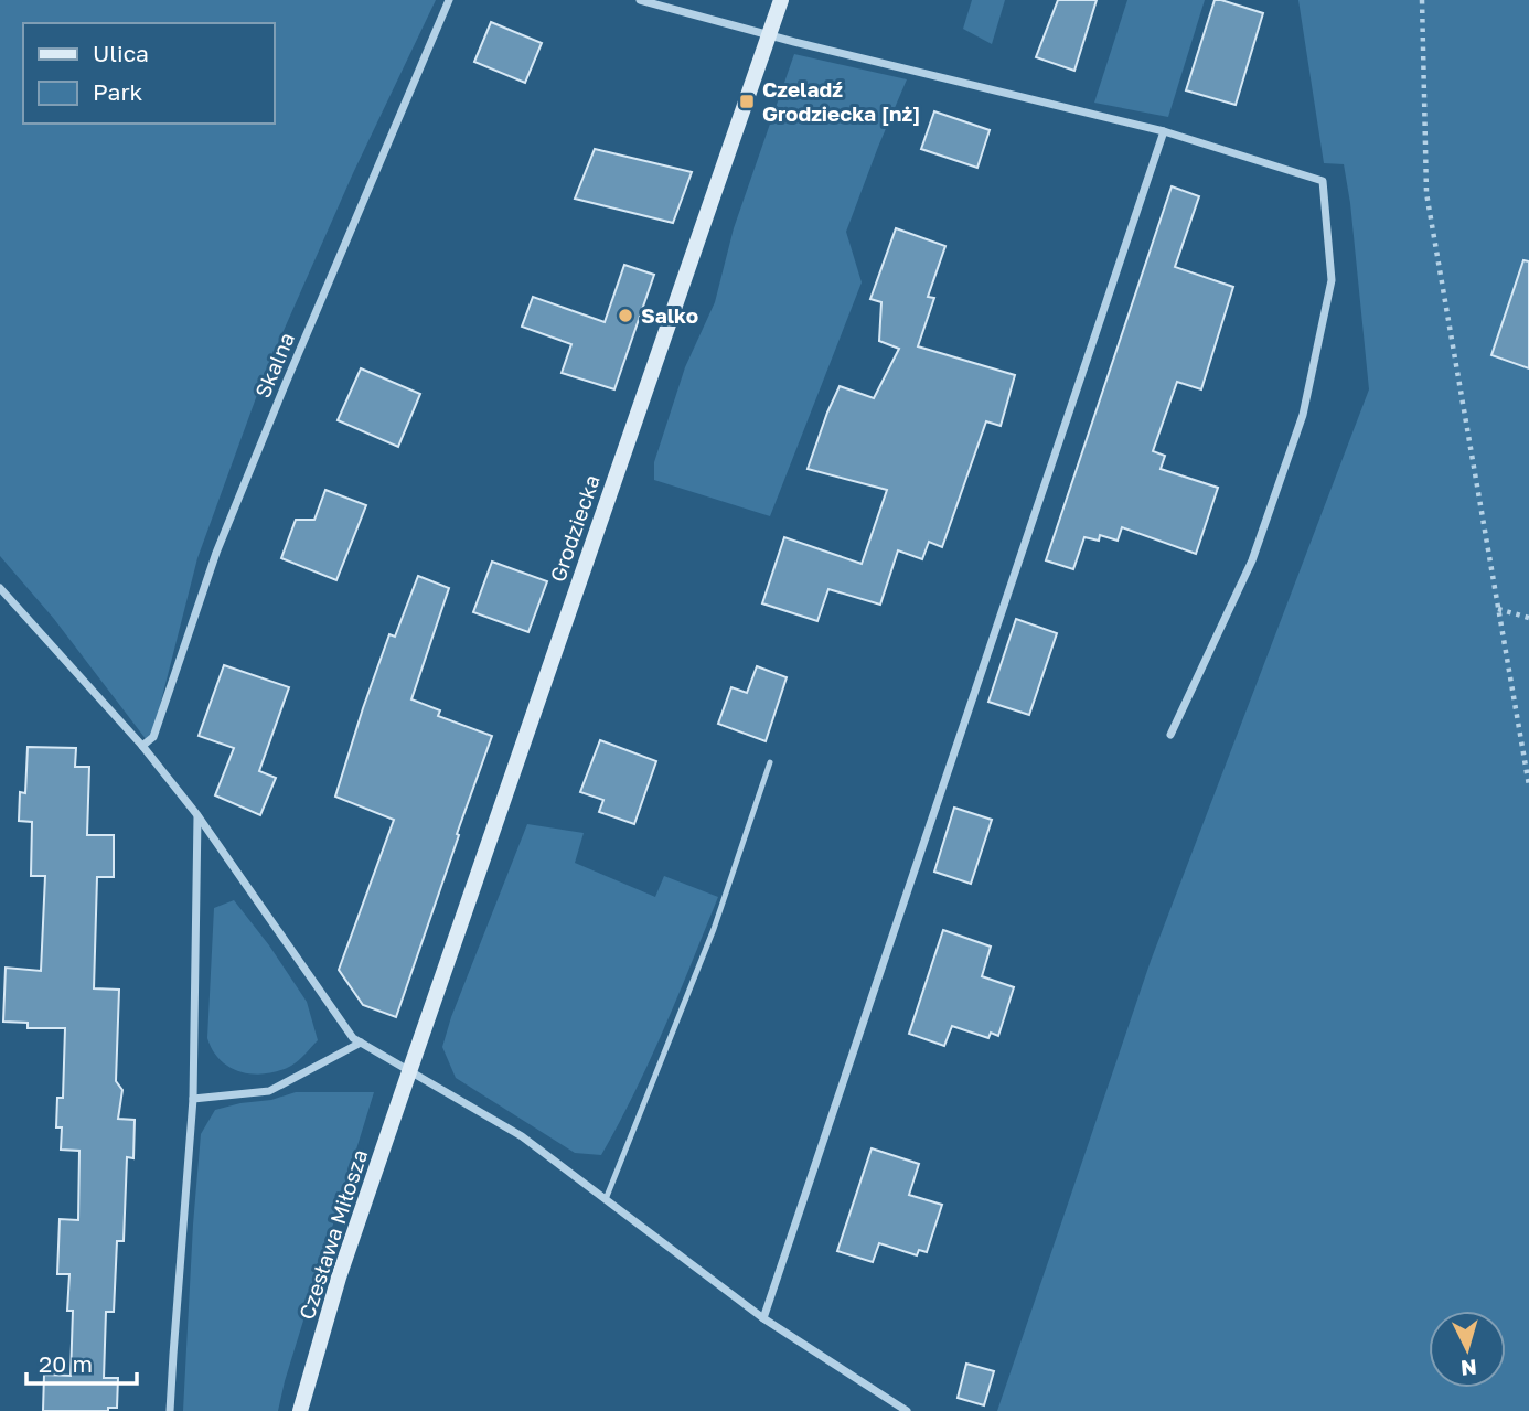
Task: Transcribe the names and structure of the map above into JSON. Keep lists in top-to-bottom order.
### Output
{
  "streets": {
    "street": ["Skalna", "Grodziecka", "Czesława Miłosza"]
  },
  "crossings": [
    ["Grodziecka", "Czesława Miłosza"]
  ],
  "places": {
    "transit": ["Czeladź Grodziecka [nż]"],
    "other": ["Salko"]
  },
  "legend": ["Ulica", "Park"],
  "scale_bar": "20 m",
  "north": "bottom"
}
